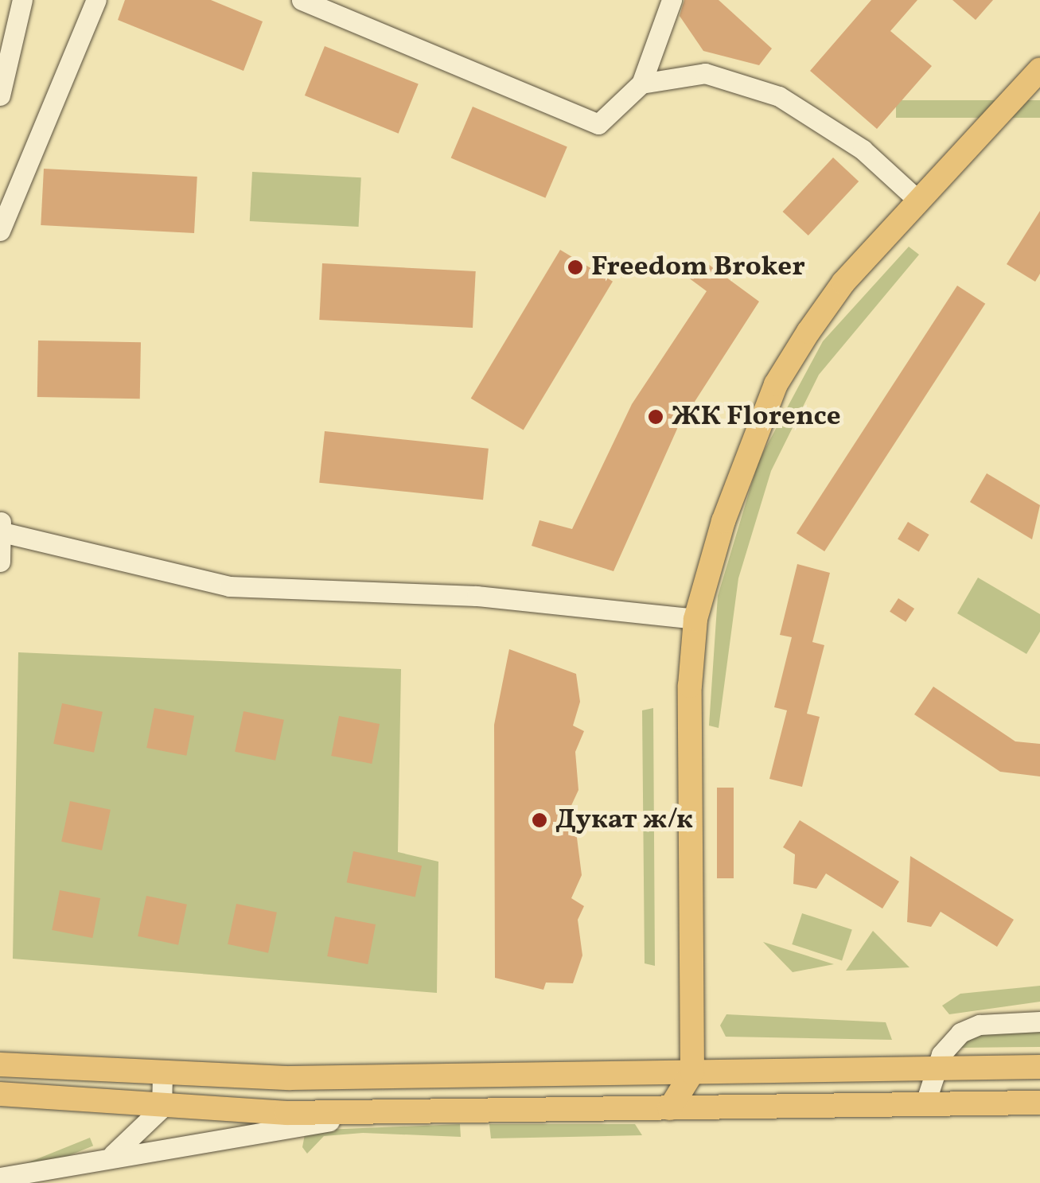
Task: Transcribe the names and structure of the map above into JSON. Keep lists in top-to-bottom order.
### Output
{
  "places": ["Freedom Broker", "ЖК Florence", "Дукат ж/к"]
}
